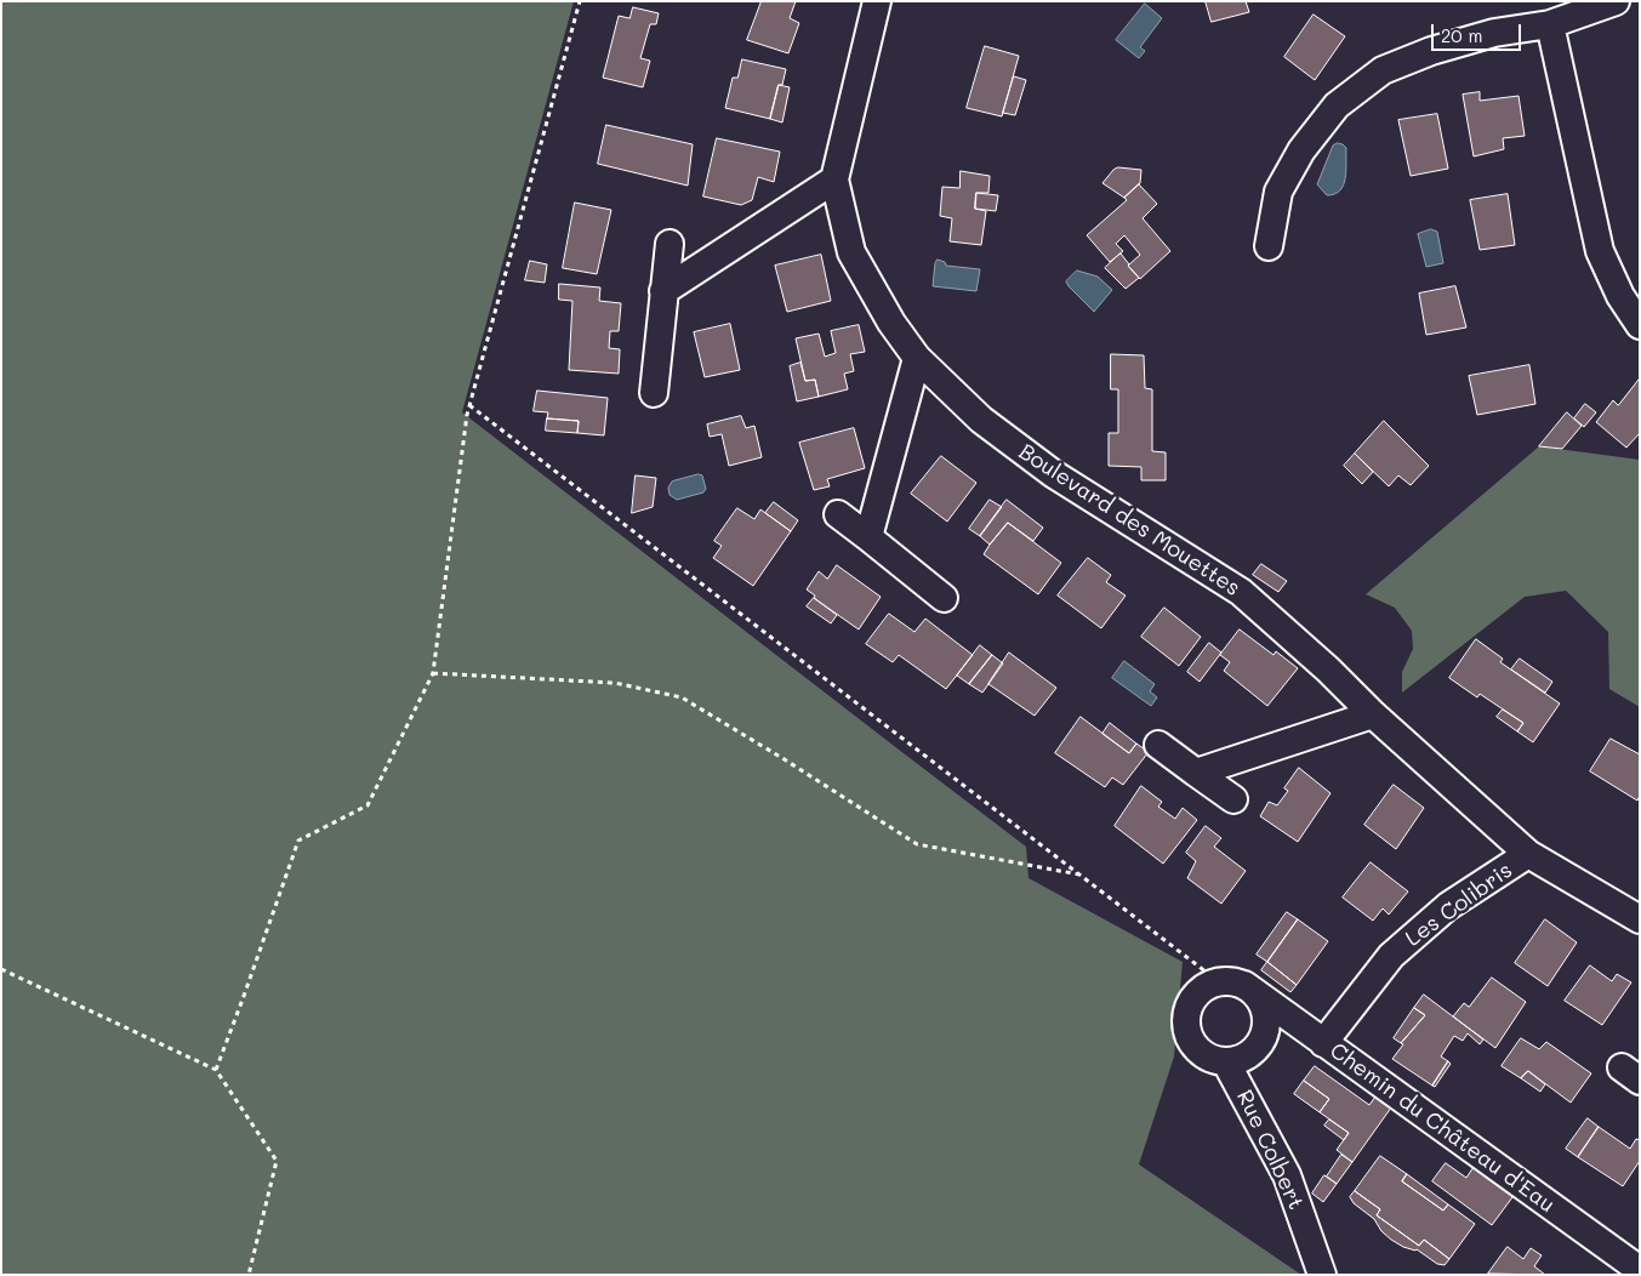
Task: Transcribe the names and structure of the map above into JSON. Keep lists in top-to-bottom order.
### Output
{
  "streets": {
    "street": [
      "Boulevard des Mouettes",
      "Les Colibris",
      "Chemin du Château d'Eau",
      "Rue Colbert"
    ]
  },
  "crossings": [
    ["Boulevard des Mouettes", "Les Colibris"],
    ["Les Colibris", "Chemin du Château d'Eau"],
    ["Chemin du Château d'Eau", "Rue Colbert"]
  ],
  "scale_bar": "20 m"
}
